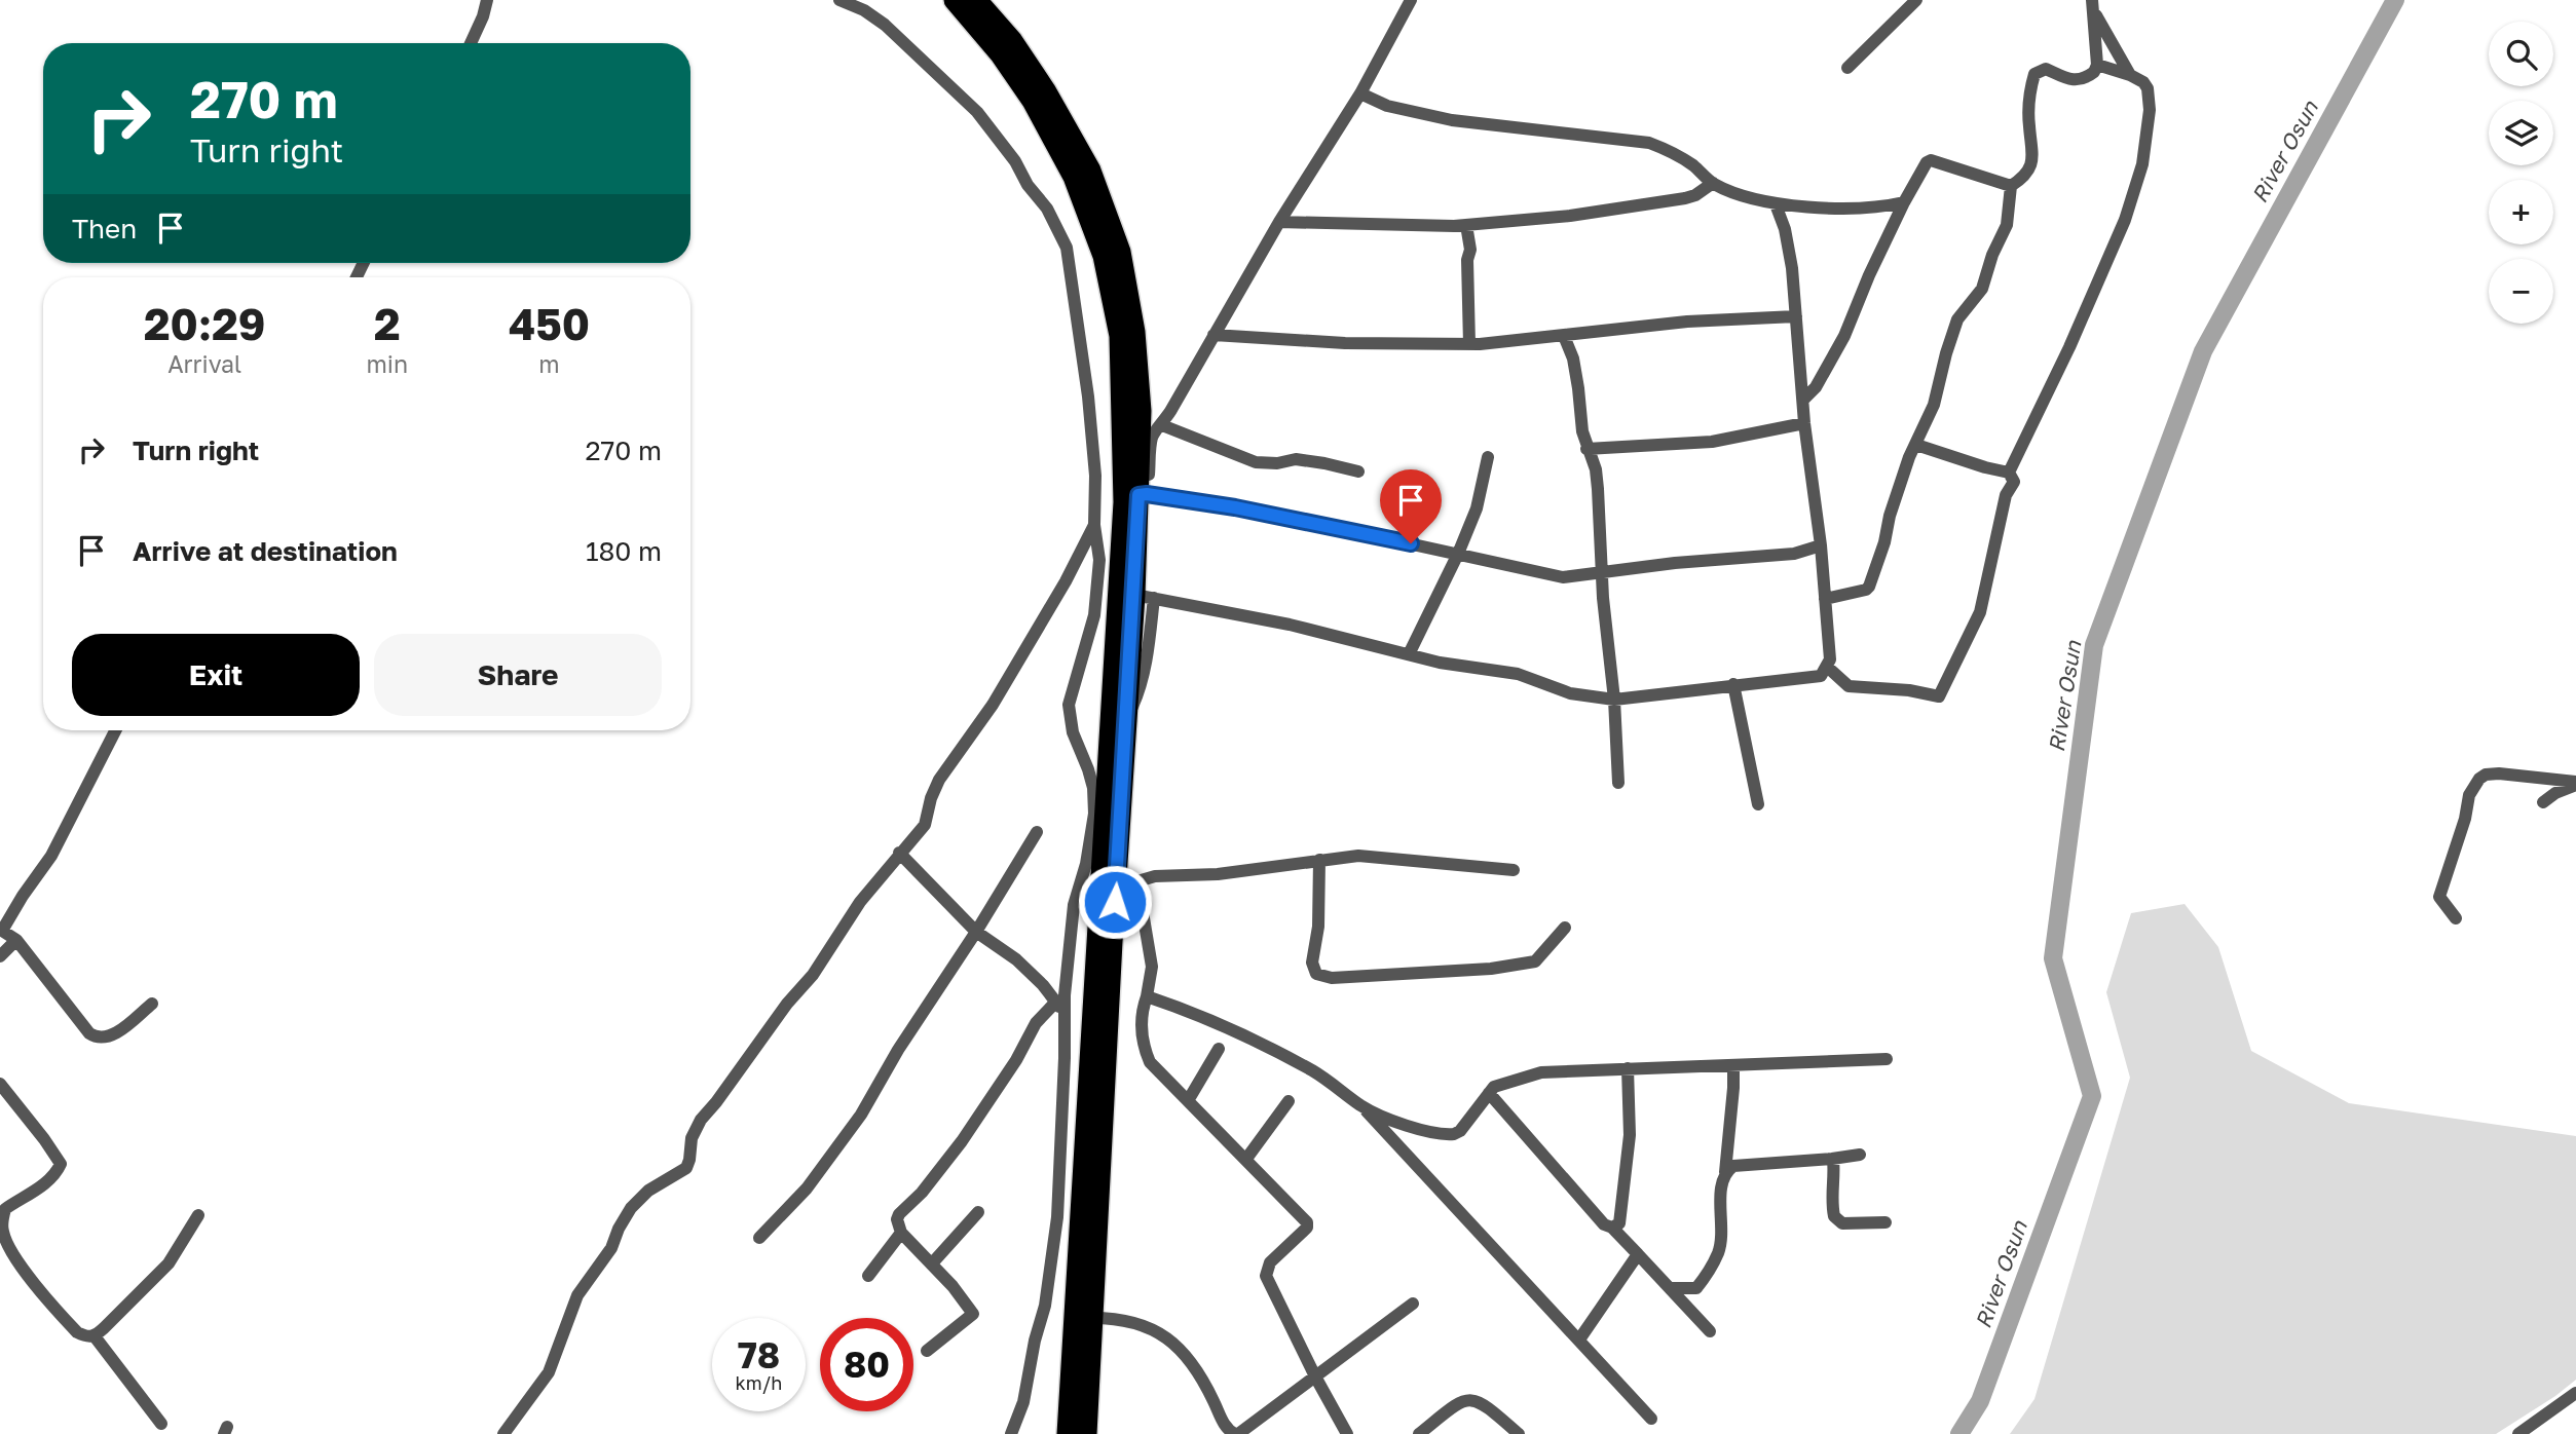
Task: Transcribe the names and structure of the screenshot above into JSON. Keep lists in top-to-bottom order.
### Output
{
  "water": ["River Osun"],
  "page": {
    "map_buttons": ["+", "−"],
    "turn": ["270 m", "Turn right"],
    "then": "Then",
    "eta": [
      "20:29",
      "Arrival",
      "2",
      "min",
      "450",
      "m"
    ],
    "list": [
      {
        "name": "Turn right",
        "value": "270 m"
      },
      {
        "name": "Arrive at destination",
        "value": "180 m"
      }
    ],
    "buttons": ["Exit", "Share"],
    "speed": "78 km/h",
    "limit": "80"
  }
}
